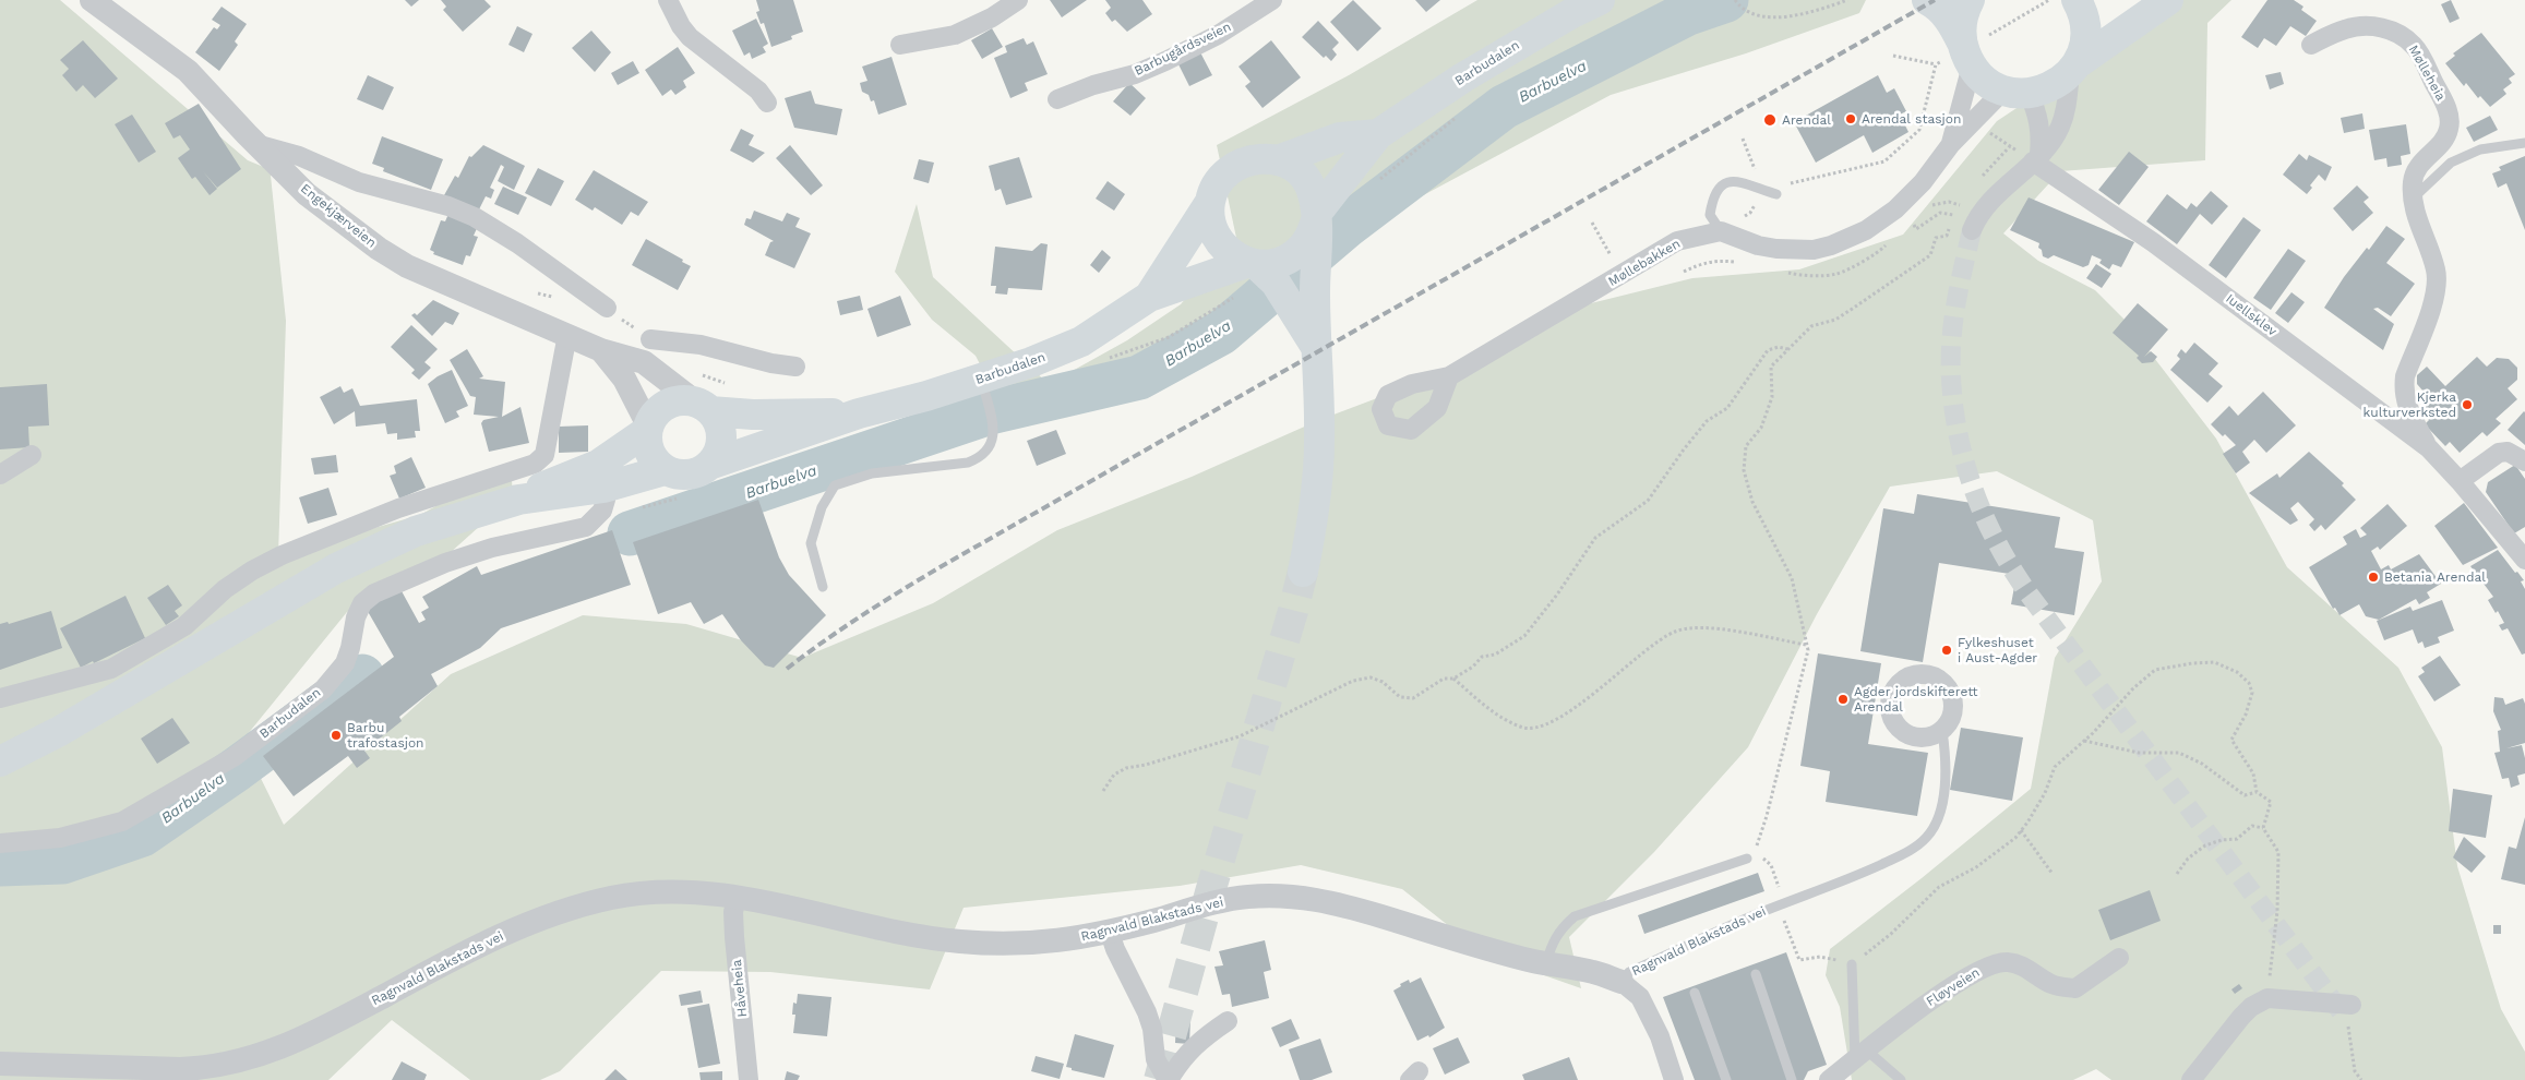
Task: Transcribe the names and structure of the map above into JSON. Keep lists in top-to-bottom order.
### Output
{
  "streets": {
    "main road": ["Barbudalen"],
    "street": [
      "Barbugårdsveien",
      "Mølleheia",
      "Engekjærveien",
      "Møllebakken",
      "Iuellsklev",
      "Ragnvald Blakstads vei",
      "Fløyveien",
      "Håveheia"
    ]
  },
  "crossings": [
    ["Barbudalen", "Engekjærveien"],
    ["Mølleheia", "Iuellsklev"],
    ["Ragnvald Blakstads vei", "Håveheia"]
  ],
  "water": ["Barbuelva"],
  "places": [
    "Arendal stasjon",
    "Arendal",
    "Kjerka kulturverksted",
    "Betania Arendal",
    "Fylkeshuset i Aust-Agder",
    "Agder jordskifterett Arendal",
    "Barbu trafostasjon"
  ]
}
